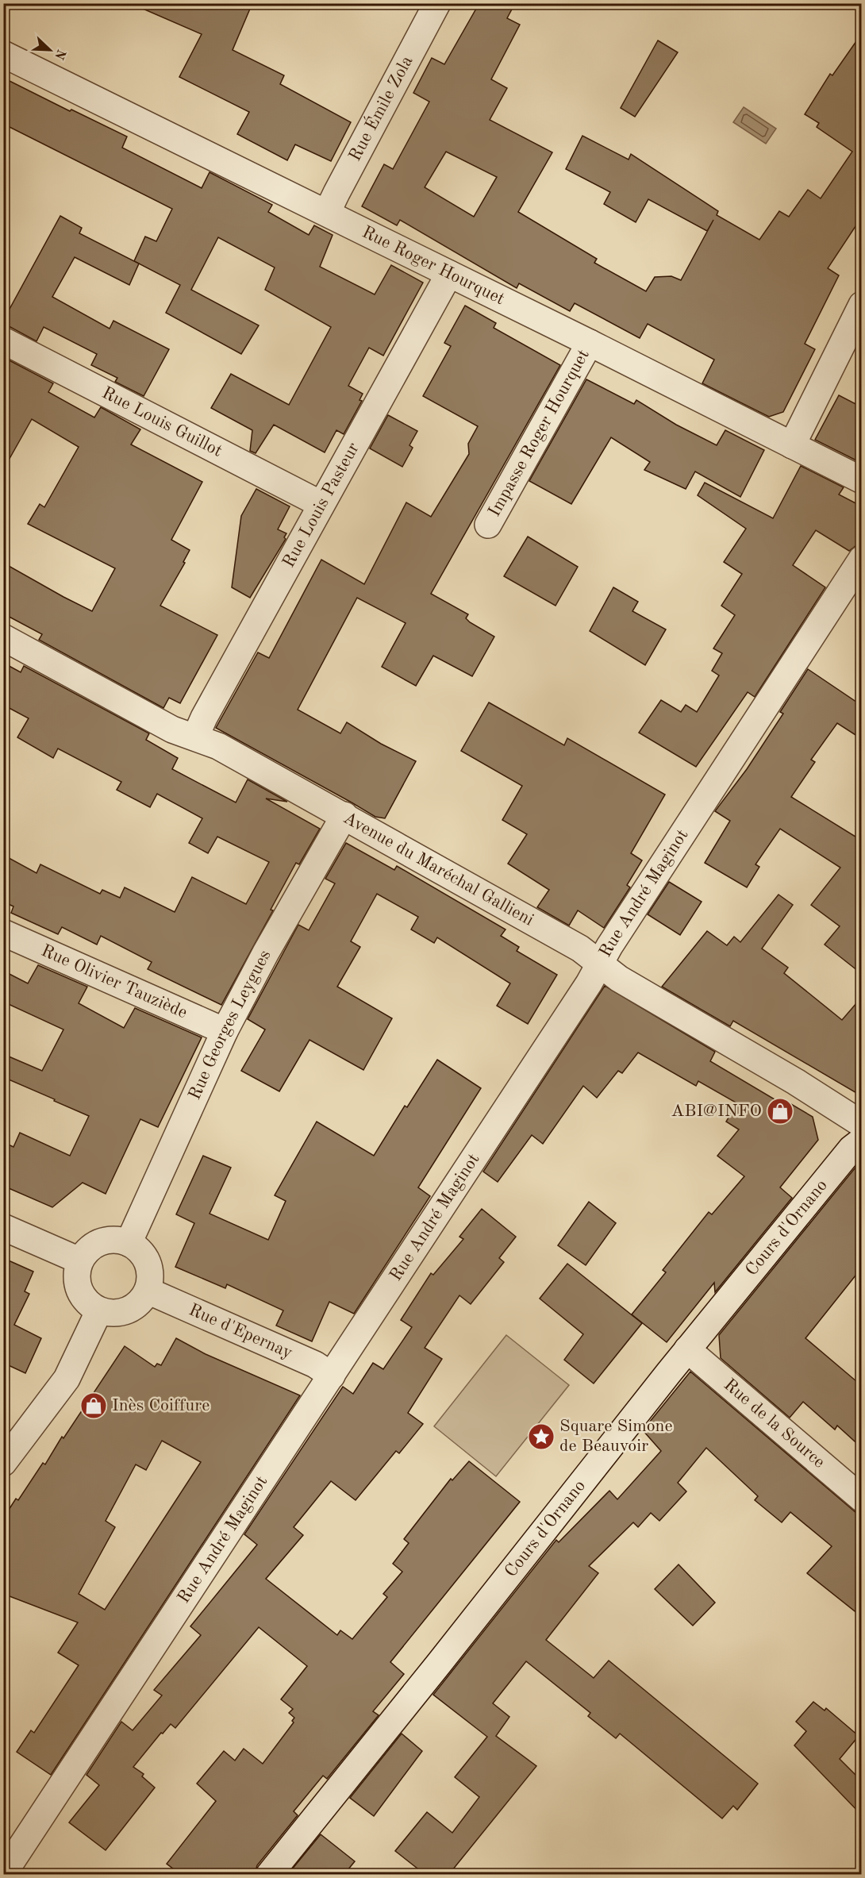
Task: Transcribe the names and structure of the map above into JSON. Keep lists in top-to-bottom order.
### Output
{
  "streets": {
    "street": [
      "Rue Émile Zola",
      "Rue Roger Hourquet",
      "Rue Louis Guillot",
      "Impasse Roger Hourquet",
      "Rue Louis Pasteur",
      "Avenue du Maréchal Gallieni",
      "Rue André Maginot",
      "Rue Olivier Tauziède",
      "Rue Georges Leygues",
      "Cours d'Ornano",
      "Rue d'Epernay",
      "Rue de la Source"
    ]
  },
  "crossings": [
    ["Rue Émile Zola", "Rue Roger Hourquet"],
    ["Rue Roger Hourquet", "Impasse Roger Hourquet"],
    ["Rue Roger Hourquet", "Rue Louis Pasteur"],
    ["Rue Louis Guillot", "Rue Louis Pasteur"],
    ["Rue Louis Pasteur", "Avenue du Maréchal Gallieni"],
    ["Avenue du Maréchal Gallieni", "Rue André Maginot"],
    ["Avenue du Maréchal Gallieni", "Rue Georges Leygues"],
    ["Rue André Maginot", "Rue d'Epernay"],
    ["Rue Olivier Tauziède", "Rue Georges Leygues"],
    ["Rue Georges Leygues", "Rue d'Epernay"],
    ["Cours d'Ornano", "Rue de la Source"]
  ],
  "places": {
    "shop": ["ABI@INFO", "Inès Coiffure"],
    "place": ["Square Simone de Beauvoir"]
  },
  "north": "bottom right"
}
